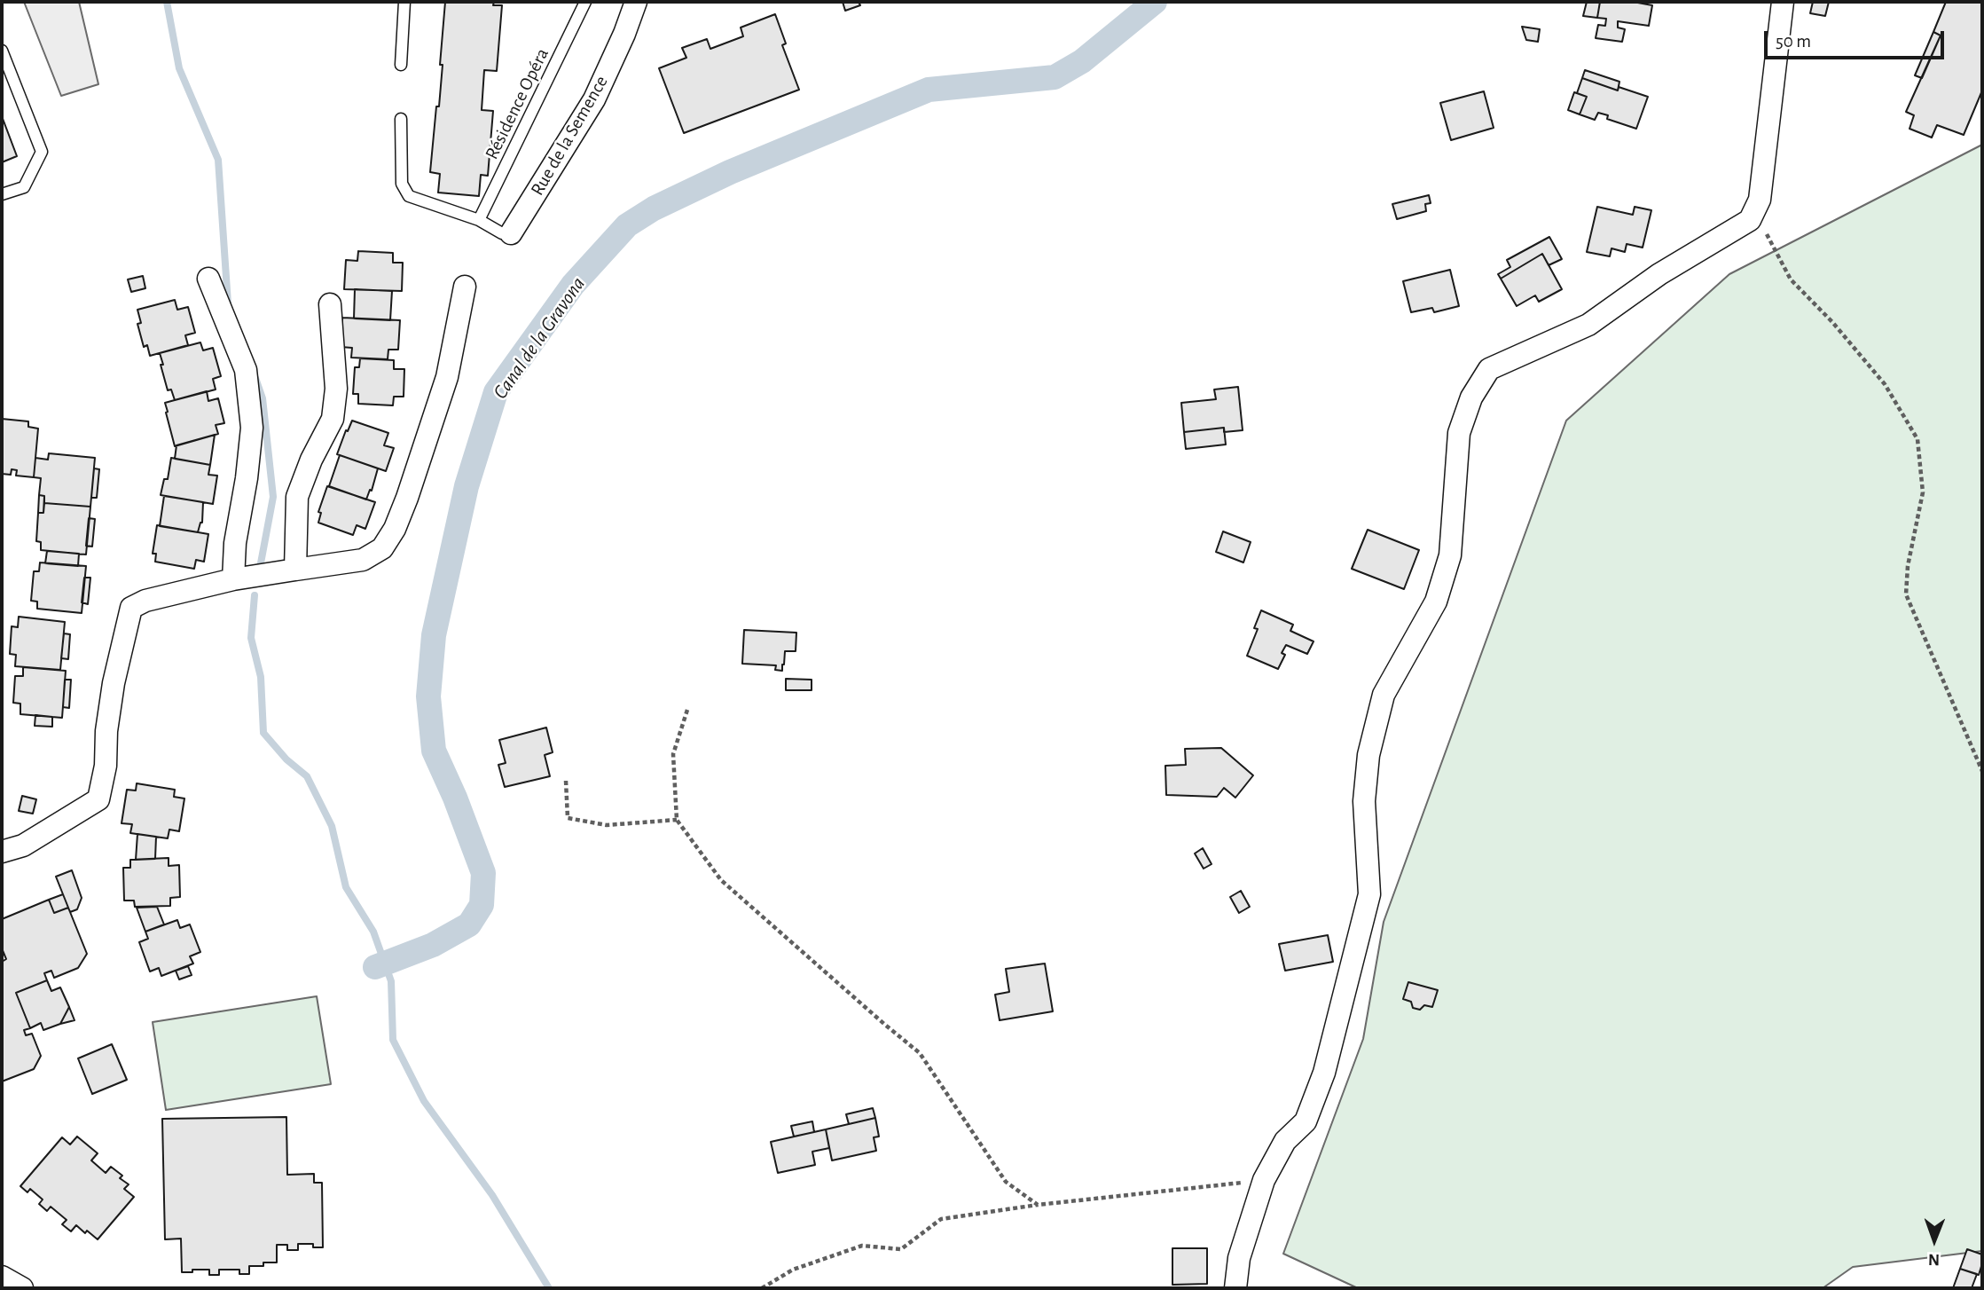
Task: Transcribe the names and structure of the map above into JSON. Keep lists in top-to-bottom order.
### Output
{
  "streets": {
    "street": ["Rue de la Semence"],
    "lane": ["Résidence Opéra"]
  },
  "water": ["Canal de la Gravona"],
  "scale_bar": "50 m",
  "north": "bottom"
}
